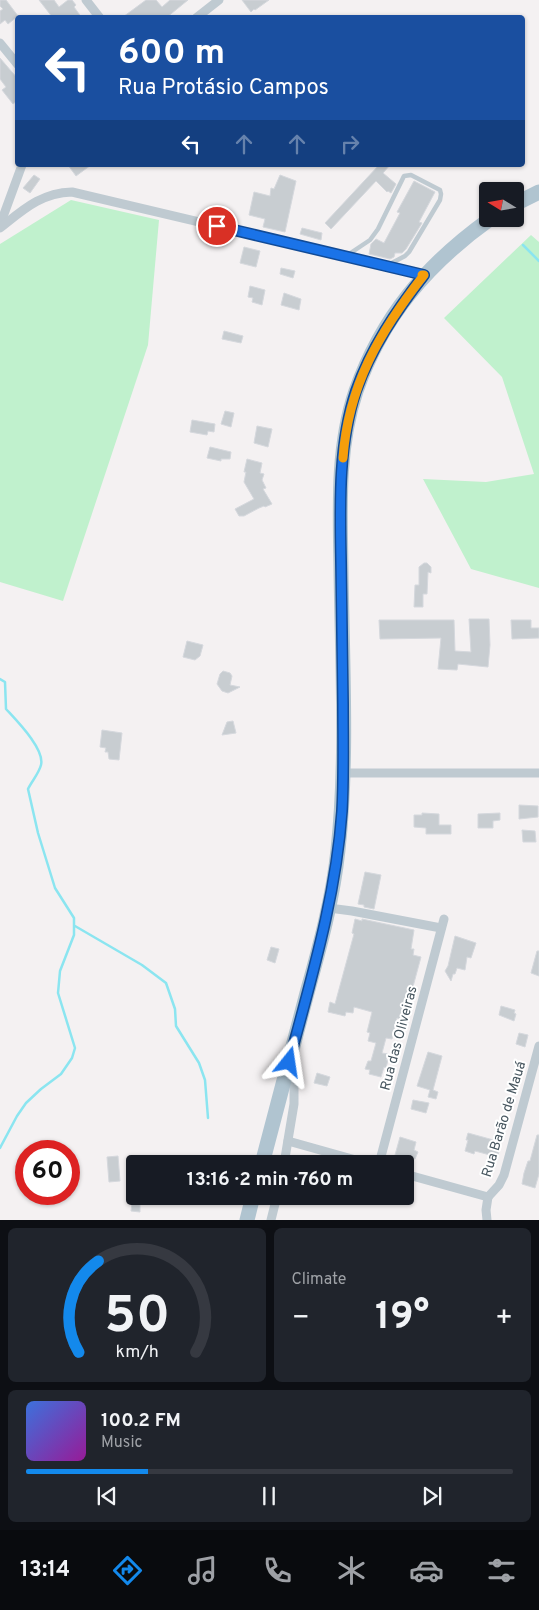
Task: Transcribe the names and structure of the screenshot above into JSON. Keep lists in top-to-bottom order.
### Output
{
  "streets": {
    "street": ["Rua das Oliveiras", "Rua Barão de Mauá"]
  },
  "north": "left",
  "page": {
    "turn": ["600 m", "Rua Protásio Campos"],
    "limit": "60",
    "trip": "13:16 · 2 min · 760 m",
    "tile": "Climate",
    "heat": ["−", "19°", "+"],
    "song": ["100.2 FM", "Music"],
    "tabs": "13:14",
    "gauge": ["50", "km/h"]
  }
}
